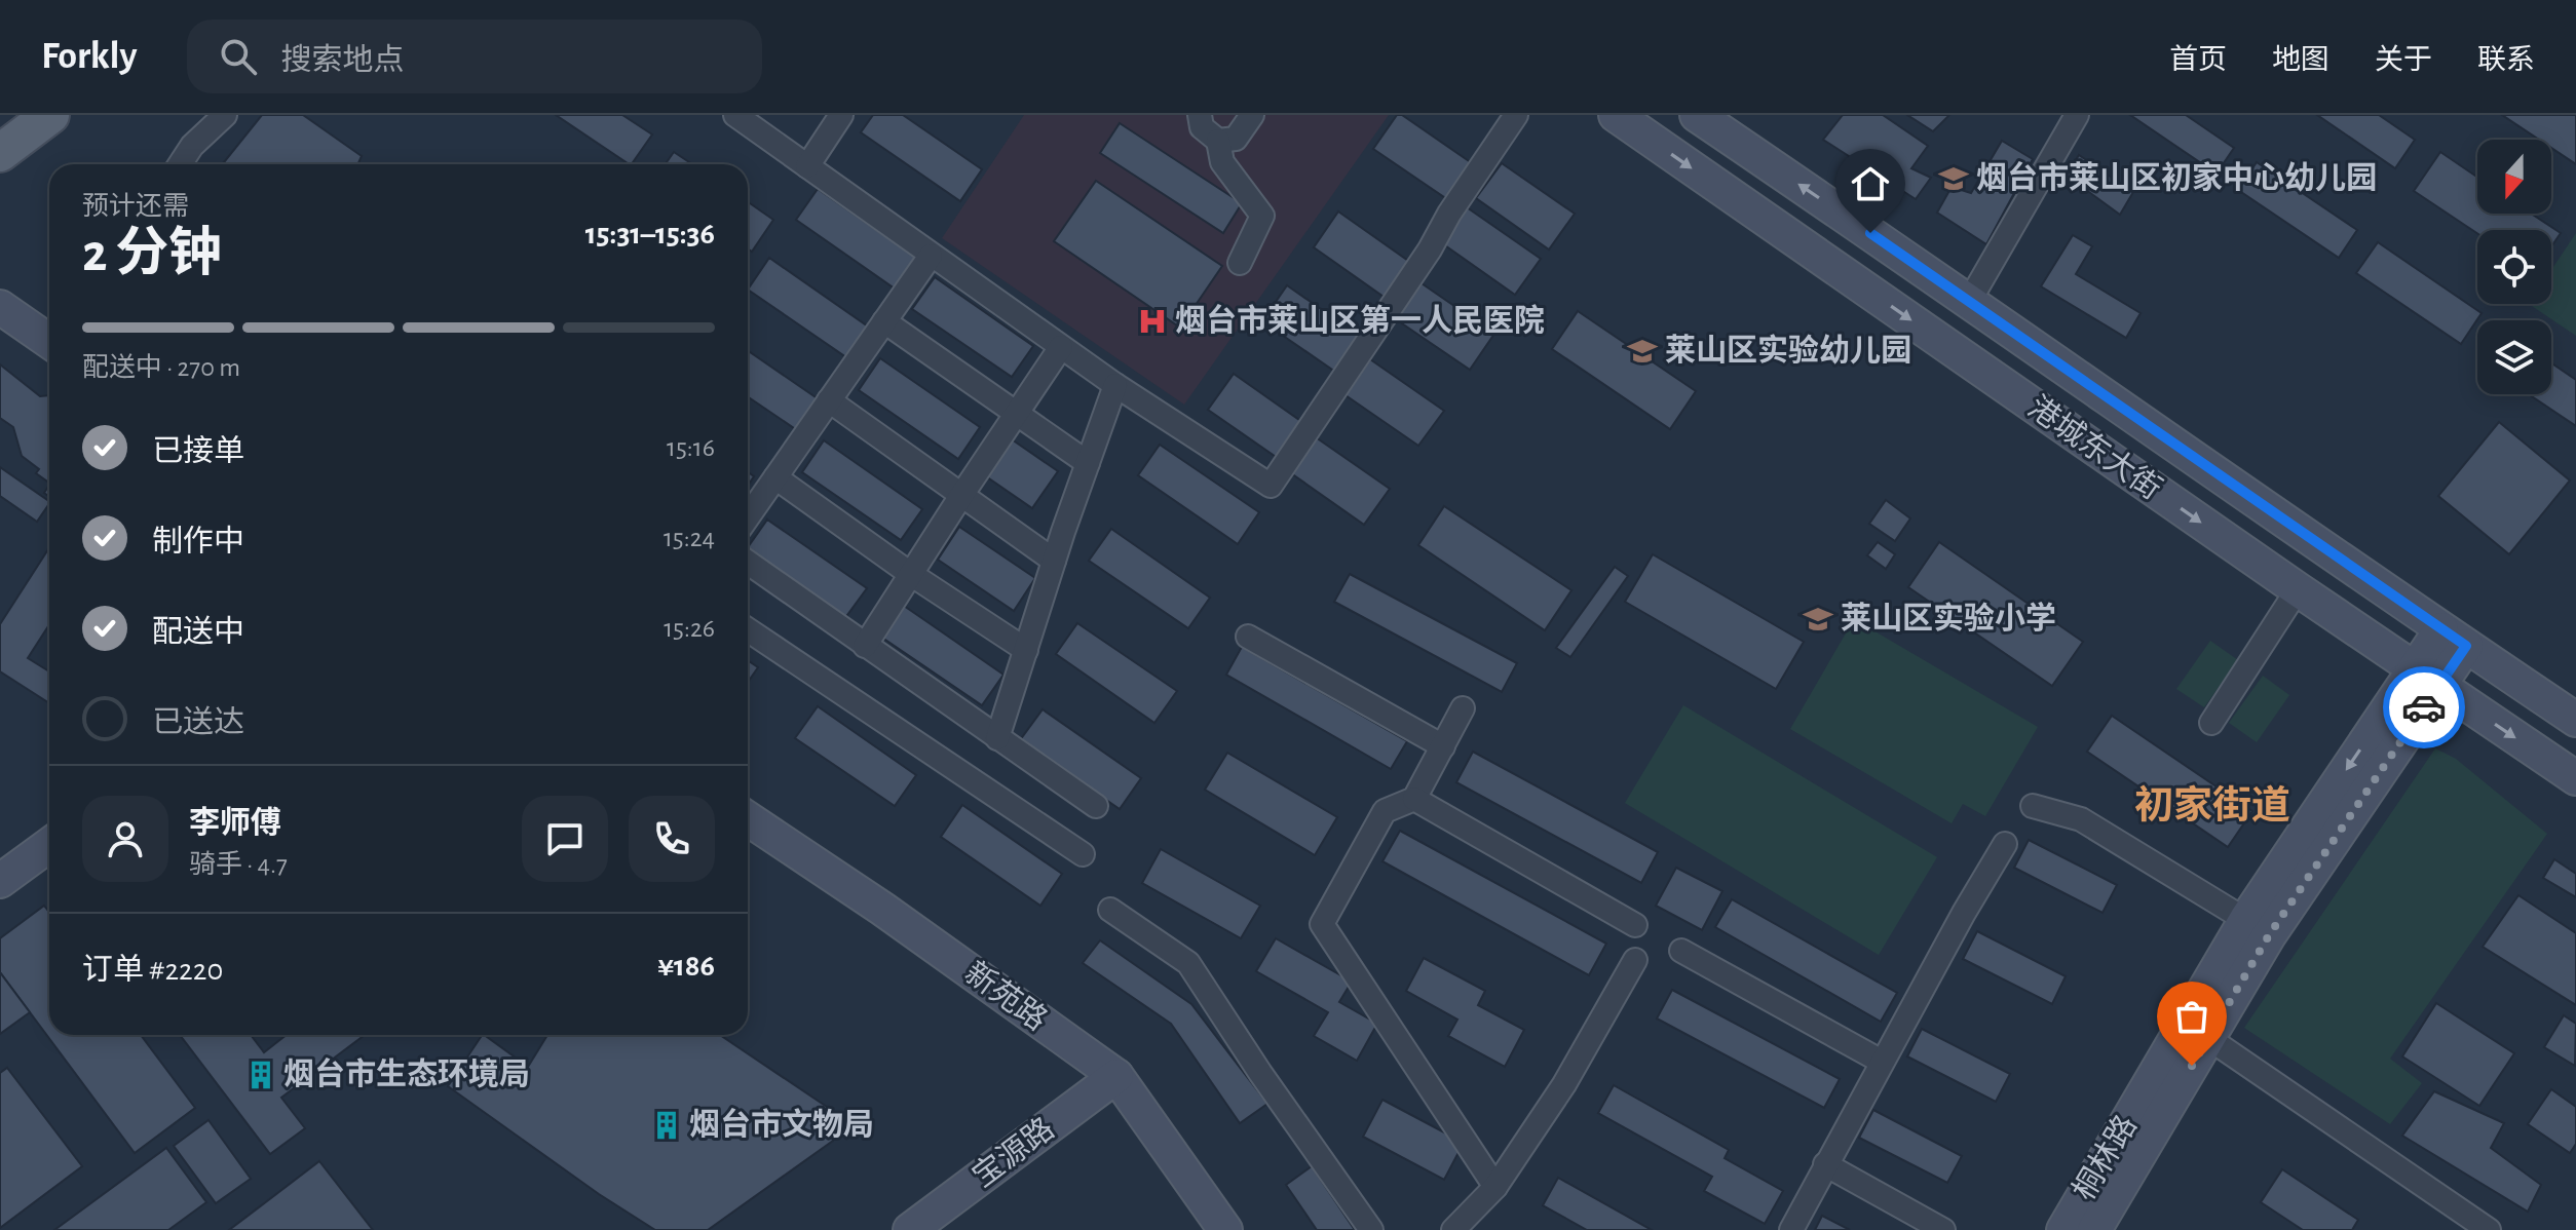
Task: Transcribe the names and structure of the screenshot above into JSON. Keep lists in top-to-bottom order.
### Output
{
  "streets": {
    "main road": [
      "港城东大街",
      "新苑路",
      "宝源路",
      "桐林路"
    ]
  },
  "crossings": [
    ["港城东大街", "桐林路"],
    ["新苑路", "宝源路"]
  ],
  "districts": ["初家街道"],
  "places": {
    "school or university": ["烟台市莱山区初家中心幼儿园", "莱山区实验幼儿园", "莱山区实验小学"],
    "hospital": ["烟台市莱山区第一人民医院"],
    "building": ["烟台市生态环境局", "烟台市文物局"]
  },
  "north": "bottom",
  "page": {
    "header": "Forkly",
    "search": "搜索地点",
    "nav": [
      "首页",
      "地图",
      "关于",
      "联系"
    ],
    "heading": ["2 分钟", "预计还需", "15:31–15:36"],
    "panel": [
      "李师傅",
      "骑手 · 4.7",
      "订单 #2220",
      "¥186"
    ],
    "bar": "配送中 · 270 m",
    "list": [
      ["已接单", "15:16"],
      ["制作中", "15:24"],
      ["配送中", "15:26"],
      "已送达"
    ]
  }
}
